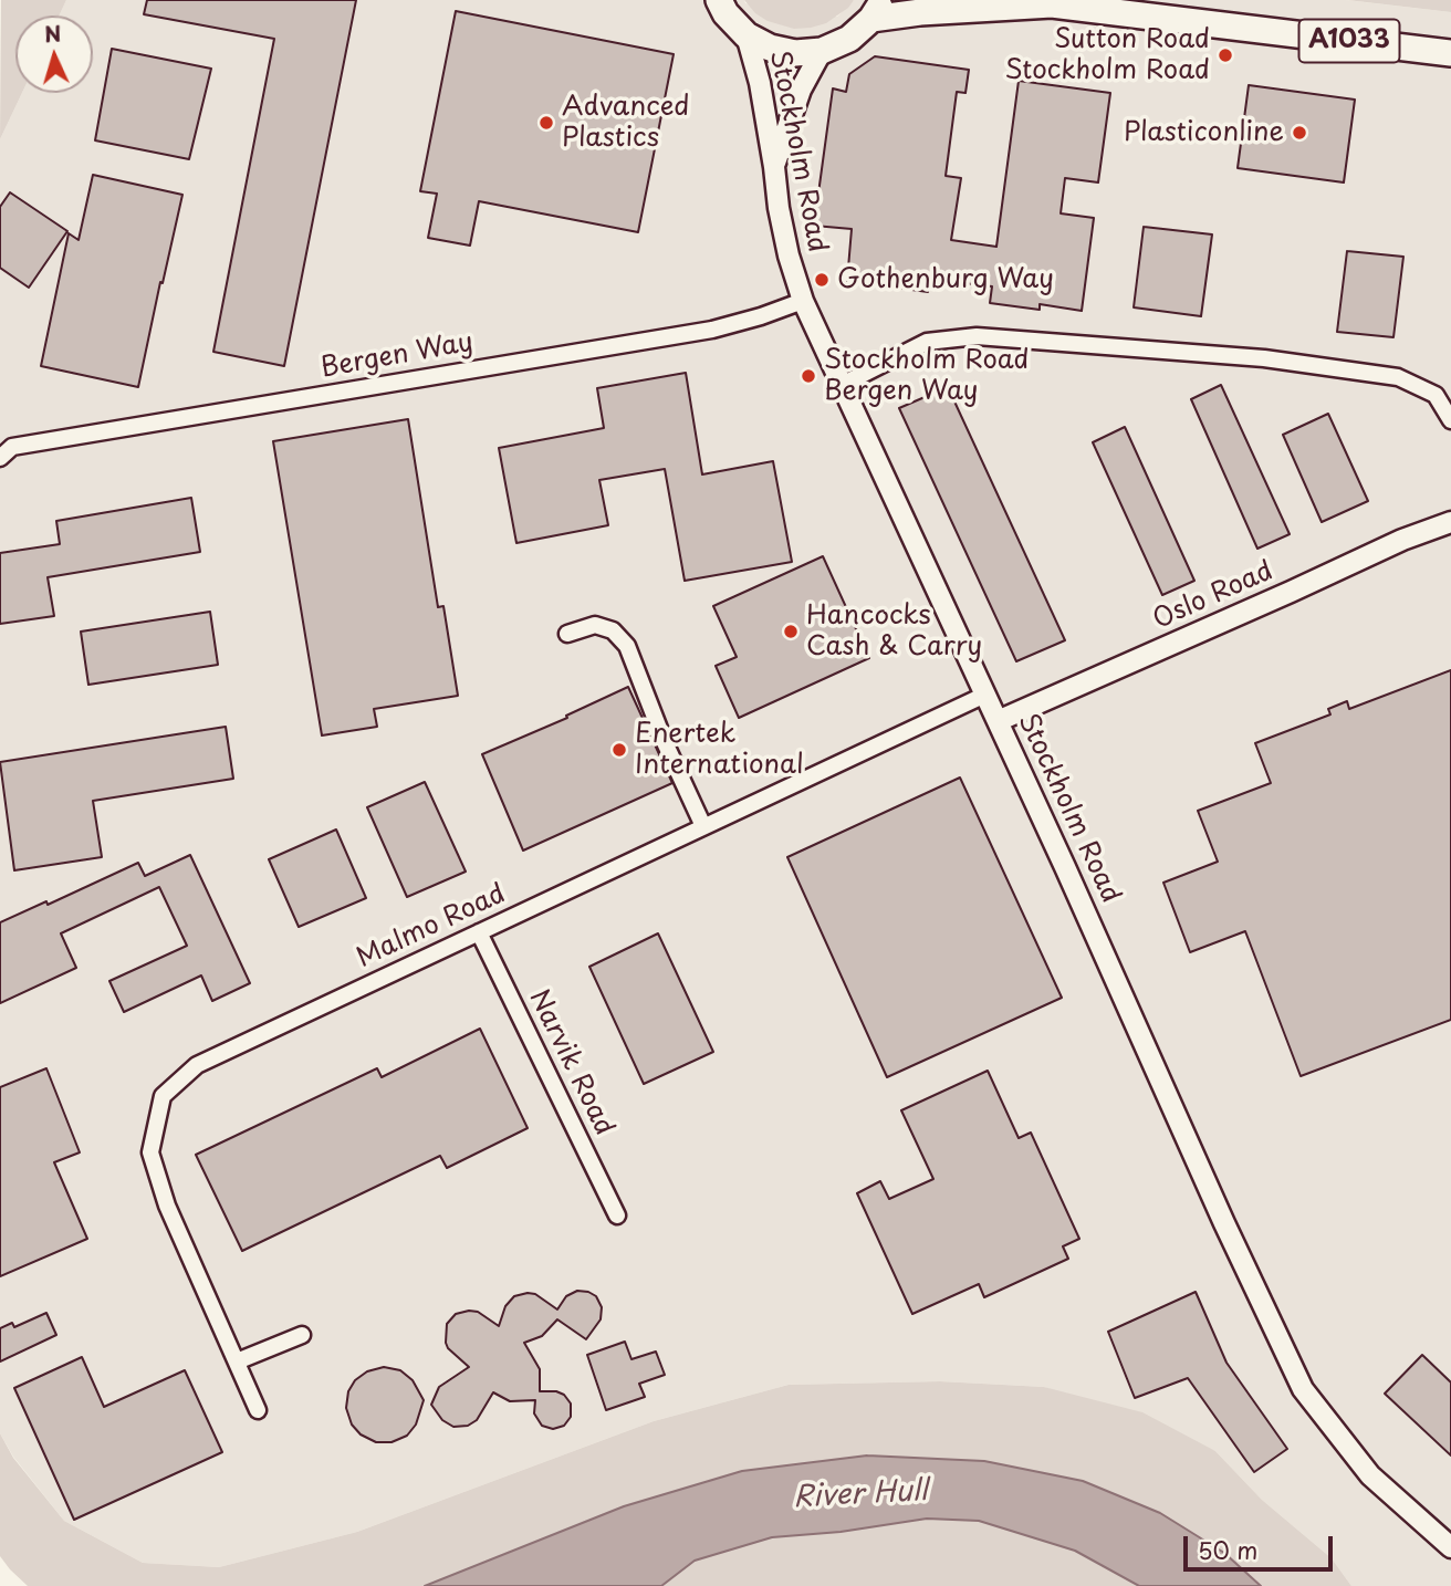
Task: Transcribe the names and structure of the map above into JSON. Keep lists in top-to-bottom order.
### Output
{
  "streets": {
    "highway": ["A1033"],
    "street": [
      "Stockholm Road",
      "Bergen Way",
      "Oslo Road",
      "Malmo Road",
      "Narvik Road"
    ]
  },
  "crossings": [
    ["Stockholm Road", "Bergen Way"],
    ["Stockholm Road", "Oslo Road"],
    ["Stockholm Road", "Malmo Road"],
    ["Malmo Road", "Narvik Road"]
  ],
  "water": ["River Hull"],
  "places": [
    "Sutton Road Stockholm Road",
    "Advanced Plastics",
    "Plasticonline",
    "Gothenburg Way",
    "Stockholm Road Bergen Way",
    "Hancocks Cash & Carry",
    "Enertek International"
  ],
  "scale_bar": "50 m",
  "north": "top"
}
